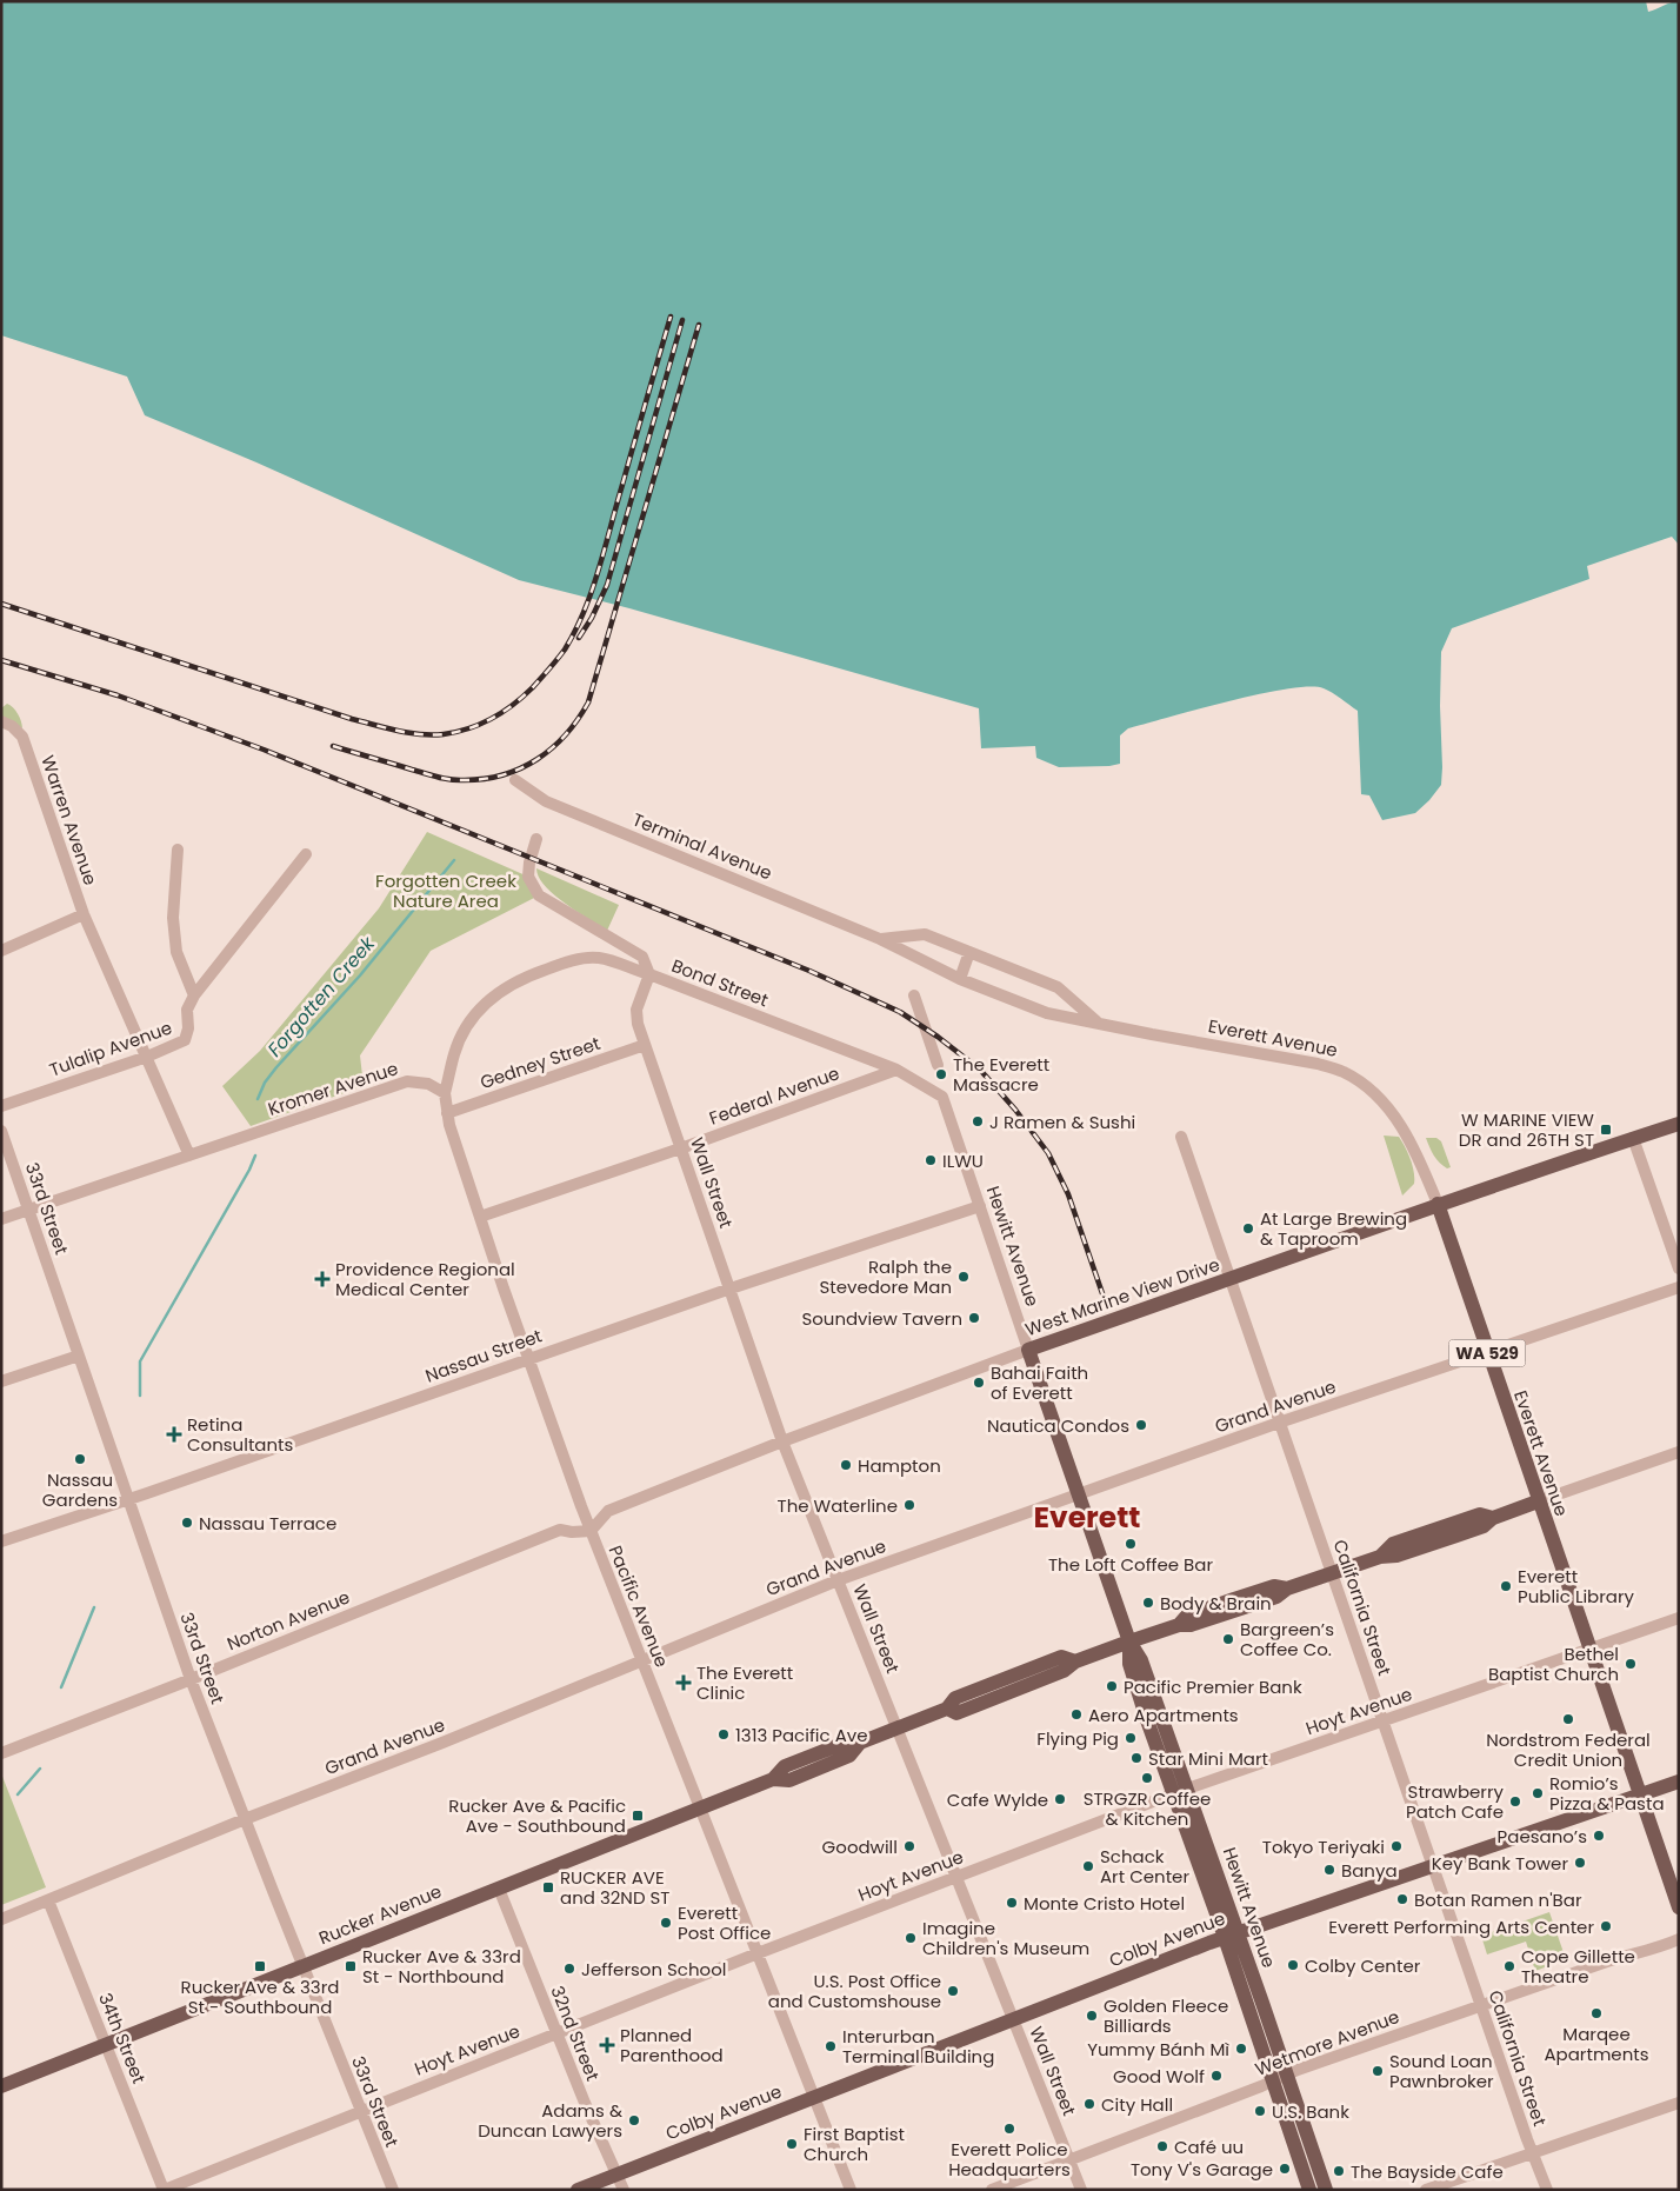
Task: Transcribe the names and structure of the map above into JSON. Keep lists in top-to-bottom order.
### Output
{
  "streets": {
    "main road": [
      "Everett Avenue",
      "Hewitt Avenue",
      "West Marine View Drive",
      "WA 529",
      "Rucker Avenue",
      "Colby Avenue"
    ],
    "street": [
      "Warren Avenue",
      "Terminal Avenue",
      "Bond Street",
      "Tulalip Avenue",
      "Gedney Street",
      "Kromer Avenue",
      "Federal Avenue",
      "Wall Street",
      "33rd Street",
      "Nassau Street",
      "Grand Avenue",
      "Pacific Avenue",
      "California Street",
      "Norton Avenue",
      "Hoyt Avenue",
      "32nd Street",
      "34th Street",
      "Wetmore Avenue"
    ]
  },
  "crossings": [
    ["Warren Avenue", "Tulalip Avenue"],
    ["Warren Avenue", "Kromer Avenue"],
    ["Terminal Avenue", "Everett Avenue"],
    ["Bond Street", "Federal Avenue"],
    ["Bond Street", "Wall Street"],
    ["Bond Street", "Hewitt Avenue"],
    ["Everett Avenue", "West Marine View Drive"],
    ["Everett Avenue", "Grand Avenue"],
    ["Everett Avenue", "Hoyt Avenue"],
    ["Everett Avenue", "Rucker Avenue"],
    ["Everett Avenue", "Colby Avenue"],
    ["Gedney Street", "Wall Street"],
    ["Gedney Street", "Pacific Avenue"],
    ["Kromer Avenue", "33rd Street"],
    ["Kromer Avenue", "Pacific Avenue"],
    ["Federal Avenue", "Wall Street"],
    ["Federal Avenue", "Hewitt Avenue"],
    ["Federal Avenue", "Pacific Avenue"],
    ["Wall Street", "West Marine View Drive"],
    ["Wall Street", "Nassau Street"],
    ["Wall Street", "Grand Avenue"],
    ["Wall Street", "Hoyt Avenue"],
    ["Wall Street", "Rucker Avenue"],
    ["Wall Street", "Colby Avenue"],
    ["Wall Street", "Wetmore Avenue"],
    ["33rd Street", "Nassau Street"],
    ["33rd Street", "Grand Avenue"],
    ["33rd Street", "Norton Avenue"],
    ["33rd Street", "Hoyt Avenue"],
    ["33rd Street", "Rucker Avenue"],
    ["Hewitt Avenue", "West Marine View Drive"],
    ["Hewitt Avenue", "Nassau Street"],
    ["Hewitt Avenue", "Grand Avenue"],
    ["Hewitt Avenue", "Hoyt Avenue"],
    ["Hewitt Avenue", "Rucker Avenue"],
    ["Hewitt Avenue", "Colby Avenue"],
    ["Hewitt Avenue", "Wetmore Avenue"],
    ["West Marine View Drive", "Pacific Avenue"],
    ["West Marine View Drive", "California Street"],
    ["West Marine View Drive", "Norton Avenue"],
    ["Nassau Street", "Pacific Avenue"],
    ["Grand Avenue", "Pacific Avenue"],
    ["Grand Avenue", "California Street"],
    ["Grand Avenue", "34th Street"],
    ["Pacific Avenue", "Norton Avenue"],
    ["Pacific Avenue", "Hoyt Avenue"],
    ["Pacific Avenue", "Rucker Avenue"],
    ["Pacific Avenue", "Colby Avenue"],
    ["California Street", "Hoyt Avenue"],
    ["California Street", "Rucker Avenue"],
    ["California Street", "Colby Avenue"],
    ["California Street", "Wetmore Avenue"],
    ["Hoyt Avenue", "32nd Street"],
    ["Hoyt Avenue", "34th Street"],
    ["Rucker Avenue", "32nd Street"],
    ["Rucker Avenue", "34th Street"],
    ["Colby Avenue", "32nd Street"]
  ],
  "districts": ["Everett"],
  "water": ["Forgotten Creek"],
  "parks": ["Forgotten Creek Nature Area"],
  "places": {
    "other": [
      "The Everett Massacre",
      "J Ramen & Sushi",
      "ILWU",
      "At Large Brewing & Taproom",
      "Ralph the Stevedore Man",
      "Soundview Tavern",
      "Bahai Faith of Everett",
      "Nautica Condos",
      "Nassau Gardens",
      "Hampton",
      "The Waterline",
      "Nassau Terrace",
      "The Loft Coffee Bar",
      "Everett Public Library",
      "Body & Brain",
      "Bargreen’s Coffee Co.",
      "Bethel Baptist Church",
      "Pacific Premier Bank",
      "Aero Apartments",
      "Nordstrom Federal Credit Union",
      "1313 Pacific Ave",
      "Flying Pig",
      "Star Mini Mart",
      "STRGZR Coffee & Kitchen",
      "Romio’s Pizza & Pasta",
      "Cafe Wylde",
      "Strawberry Patch Cafe",
      "Paesano’s",
      "Goodwill",
      "Tokyo Teriyaki",
      "Key Bank Tower",
      "Schack Art Center",
      "Banya",
      "Botan Ramen n'Bar",
      "Monte Cristo Hotel",
      "Everett Post Office",
      "Everett Performing Arts Center",
      "Imagine Children's Museum",
      "Colby Center",
      "Cope Gillette Theatre",
      "Jefferson School",
      "U.S. Post Office and Customshouse",
      "Marqee Apartments",
      "Golden Fleece Billiards",
      "Interurban Terminal Building",
      "Yummy Bánh Mì",
      "Sound Loan Pawnbroker",
      "Good Wolf",
      "City Hall",
      "U.S. Bank",
      "Adams & Duncan Lawyers",
      "Everett Police Headquarters",
      "First Baptist Church",
      "Café uu",
      "Tony V's Garage",
      "The Bayside Cafe"
    ],
    "transit": [
      "W MARINE VIEW DR and 26TH ST",
      "Rucker Ave & Pacific Ave - Southbound",
      "RUCKER AVE and 32ND ST",
      "Rucker Ave & 33rd St - Southbound",
      "Rucker Ave & 33rd St - Northbound"
    ],
    "health": [
      "Providence Regional Medical Center",
      "Retina Consultants",
      "The Everett Clinic",
      "Planned Parenthood"
    ]
  }
}
